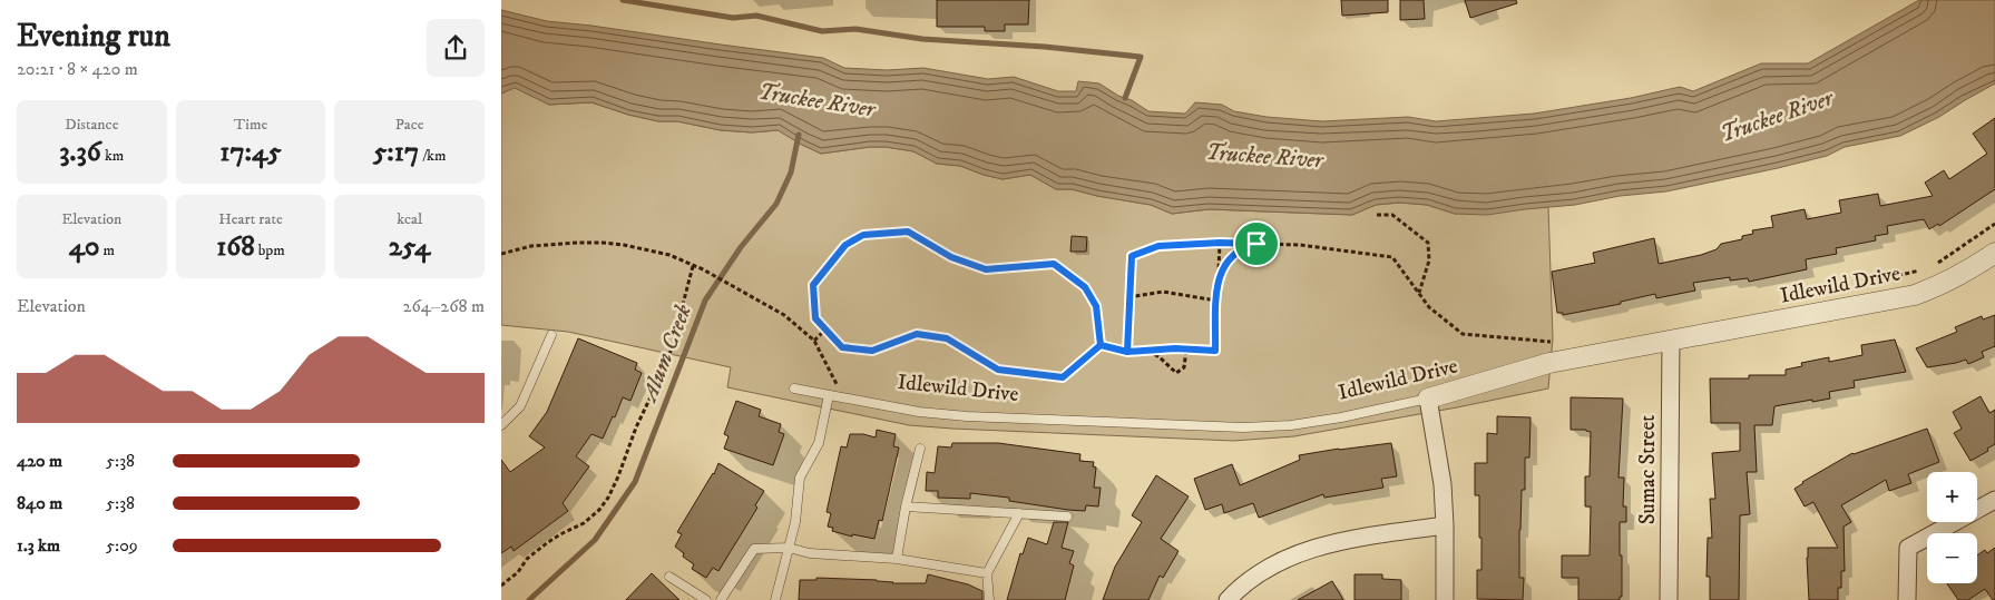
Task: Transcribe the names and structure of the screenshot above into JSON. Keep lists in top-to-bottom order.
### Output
{
  "streets": {
    "street": ["Idlewild Drive", "Sumac Street"]
  },
  "crossings": [
    ["Idlewild Drive", "Sumac Street"]
  ],
  "water": ["Truckee River", "Alum Creek"],
  "page": {
    "heading": ["Evening run", "20:21 · 8 × 420 m"],
    "stats": [
      ["Distance", "3.36 km"],
      ["Time", "17:45"],
      ["Pace", "5:17 /km"],
      ["Elevation", "40 m"],
      ["Heart rate", "168 bpm"],
      ["kcal", "254"]
    ],
    "chart": ["Elevation", "264–268 m"],
    "list": [
      {
        "name": "420 m",
        "note": "5:38"
      },
      {
        "name": "840 m",
        "note": "5:38"
      },
      {
        "name": "1.3 km",
        "note": "5:09"
      }
    ],
    "map_buttons": ["+", "−"]
  }
}
